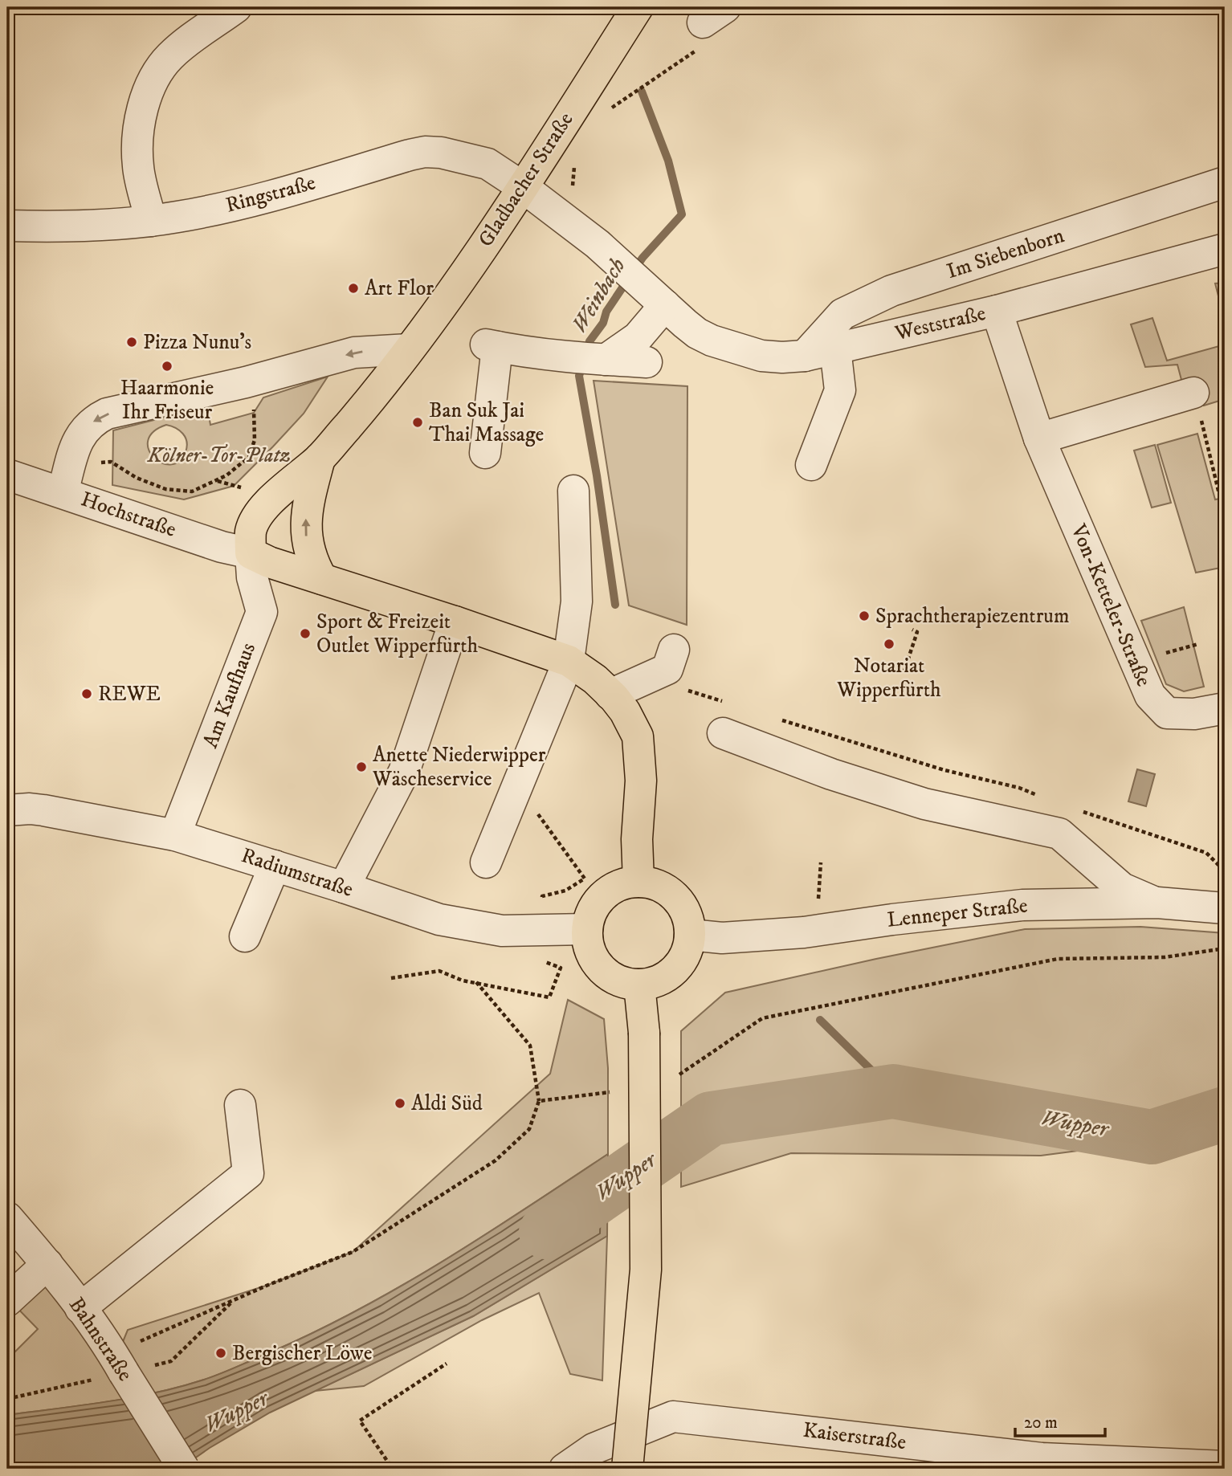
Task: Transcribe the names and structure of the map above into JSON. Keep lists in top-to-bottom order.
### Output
{
  "streets": {
    "main road": ["Gladbacher Straße"],
    "street": [
      "Ringstraße",
      "Im Siebenborn",
      "Weststraße",
      "Hochstraße",
      "Von-Ketteler-Straße",
      "Am Kaufhaus",
      "Radiumstraße",
      "Lenneper Straße",
      "Bahnstraße",
      "Kaiserstraße"
    ]
  },
  "crossings": [
    ["Gladbacher Straße", "Ringstraße"],
    ["Gladbacher Straße", "Weststraße"],
    ["Ringstraße", "Weststraße"],
    ["Im Siebenborn", "Weststraße"],
    ["Weststraße", "Von-Ketteler-Straße"],
    ["Hochstraße", "Am Kaufhaus"],
    ["Am Kaufhaus", "Radiumstraße"],
    ["Radiumstraße", "Lenneper Straße"]
  ],
  "water": ["Weinbach", "Wupper"],
  "parks": ["Kölner-Tor-Platz"],
  "places": [
    "Art Flor",
    "Pizza Nunu's",
    "Haarmonie Ihr Friseur",
    "Ban Suk Jai Thai Massage",
    "Sprachtherapiezentrum",
    "Sport & Freizeit Outlet Wipperfürth",
    "Notariat Wipperfürth",
    "REWE",
    "Anette Niederwipper Wäscheservice",
    "Aldi Süd",
    "Bergischer Löwe"
  ],
  "scale_bar": "20 m"
}
